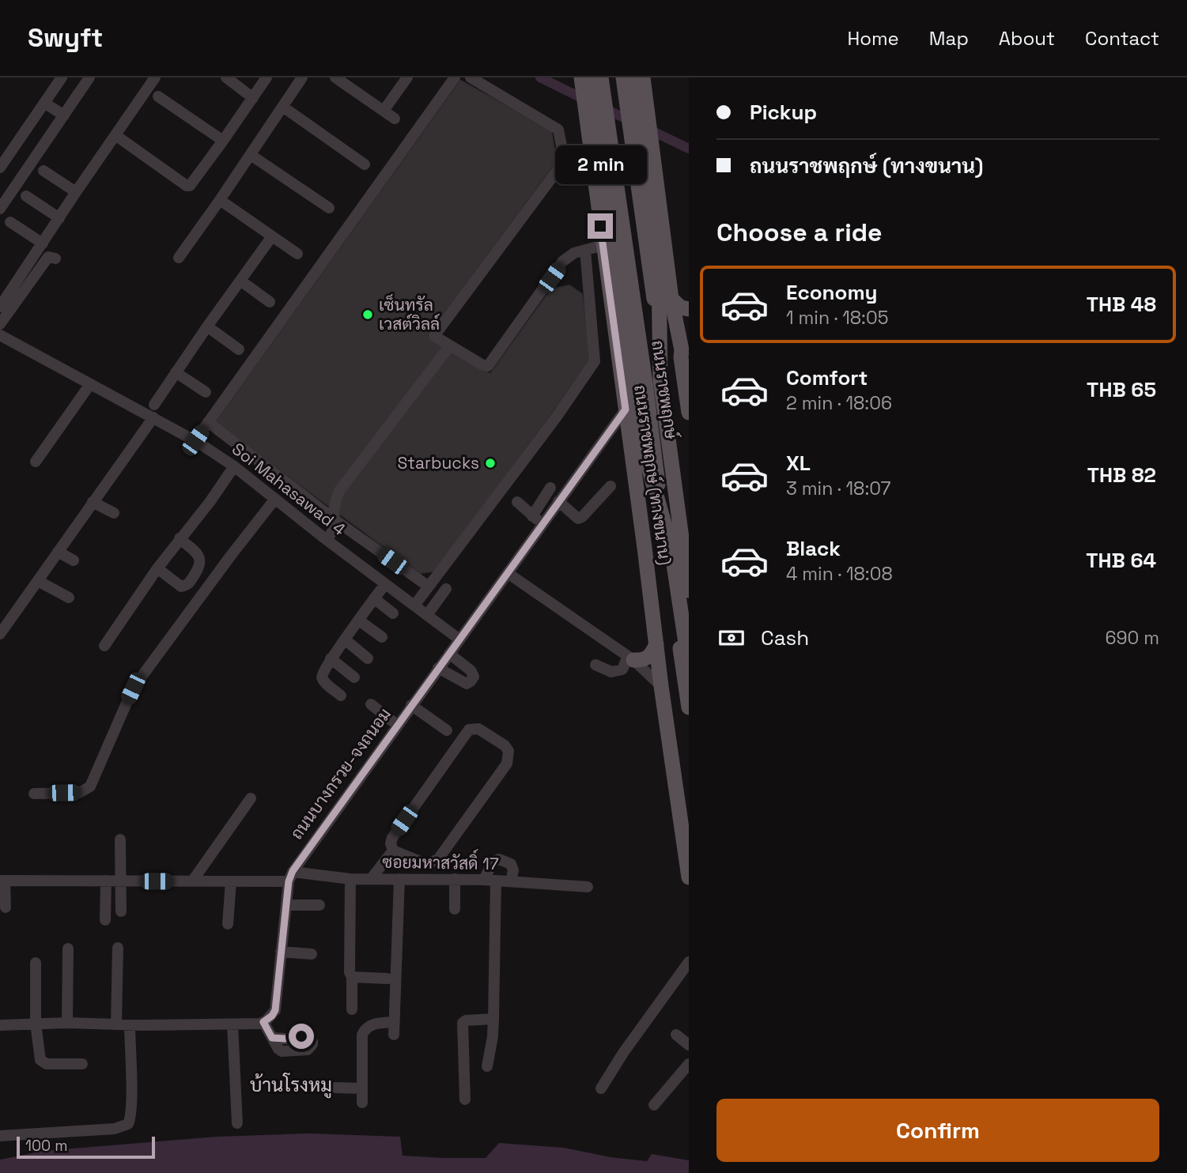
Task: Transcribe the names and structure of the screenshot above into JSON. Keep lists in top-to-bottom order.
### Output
{
  "streets": {
    "main road": ["ถนนราชพฤกษ์", "ถนนราชพฤกษ์ (ทางขนาน)"],
    "street": ["Soi Mahasawad 4", "ถนนบางกรวย-จงถนอม", "ซอยมหาสวัสดิ์ 17"]
  },
  "crossings": [
    ["ถนนราชพฤกษ์", "ถนนราชพฤกษ์ (ทางขนาน)"],
    ["ถนนราชพฤกษ์ (ทางขนาน)", "ถนนบางกรวย-จงถนอม"],
    ["Soi Mahasawad 4", "ถนนบางกรวย-จงถนอม"],
    ["ถนนบางกรวย-จงถนอม", "ซอยมหาสวัสดิ์ 17"]
  ],
  "districts": ["บ้านโรงหมู"],
  "places": ["เซ็นทรัล เวสต์วิลล์", "Starbucks"],
  "scale_bar": "100 m",
  "page": {
    "header": "Swyft",
    "nav": [
      "Home",
      "Map",
      "About",
      "Contact"
    ],
    "banner": ["Pickup", "ถนนราชพฤกษ์ (ทางขนาน)"],
    "bubble": "2 min",
    "heading": "Choose a ride",
    "list": [
      {
        "name": "Economy",
        "note": "1 min · 18:05",
        "value": "THB 48"
      },
      {
        "name": "Comfort",
        "note": "2 min · 18:06",
        "value": "THB 65"
      },
      {
        "name": "XL",
        "note": "3 min · 18:07",
        "value": "THB 82"
      },
      {
        "name": "Black",
        "note": "4 min · 18:08",
        "value": "THB 64"
      }
    ],
    "pay": ["Cash", "690 m"],
    "buttons": "Confirm",
    "scale": "100 m"
  }
}
